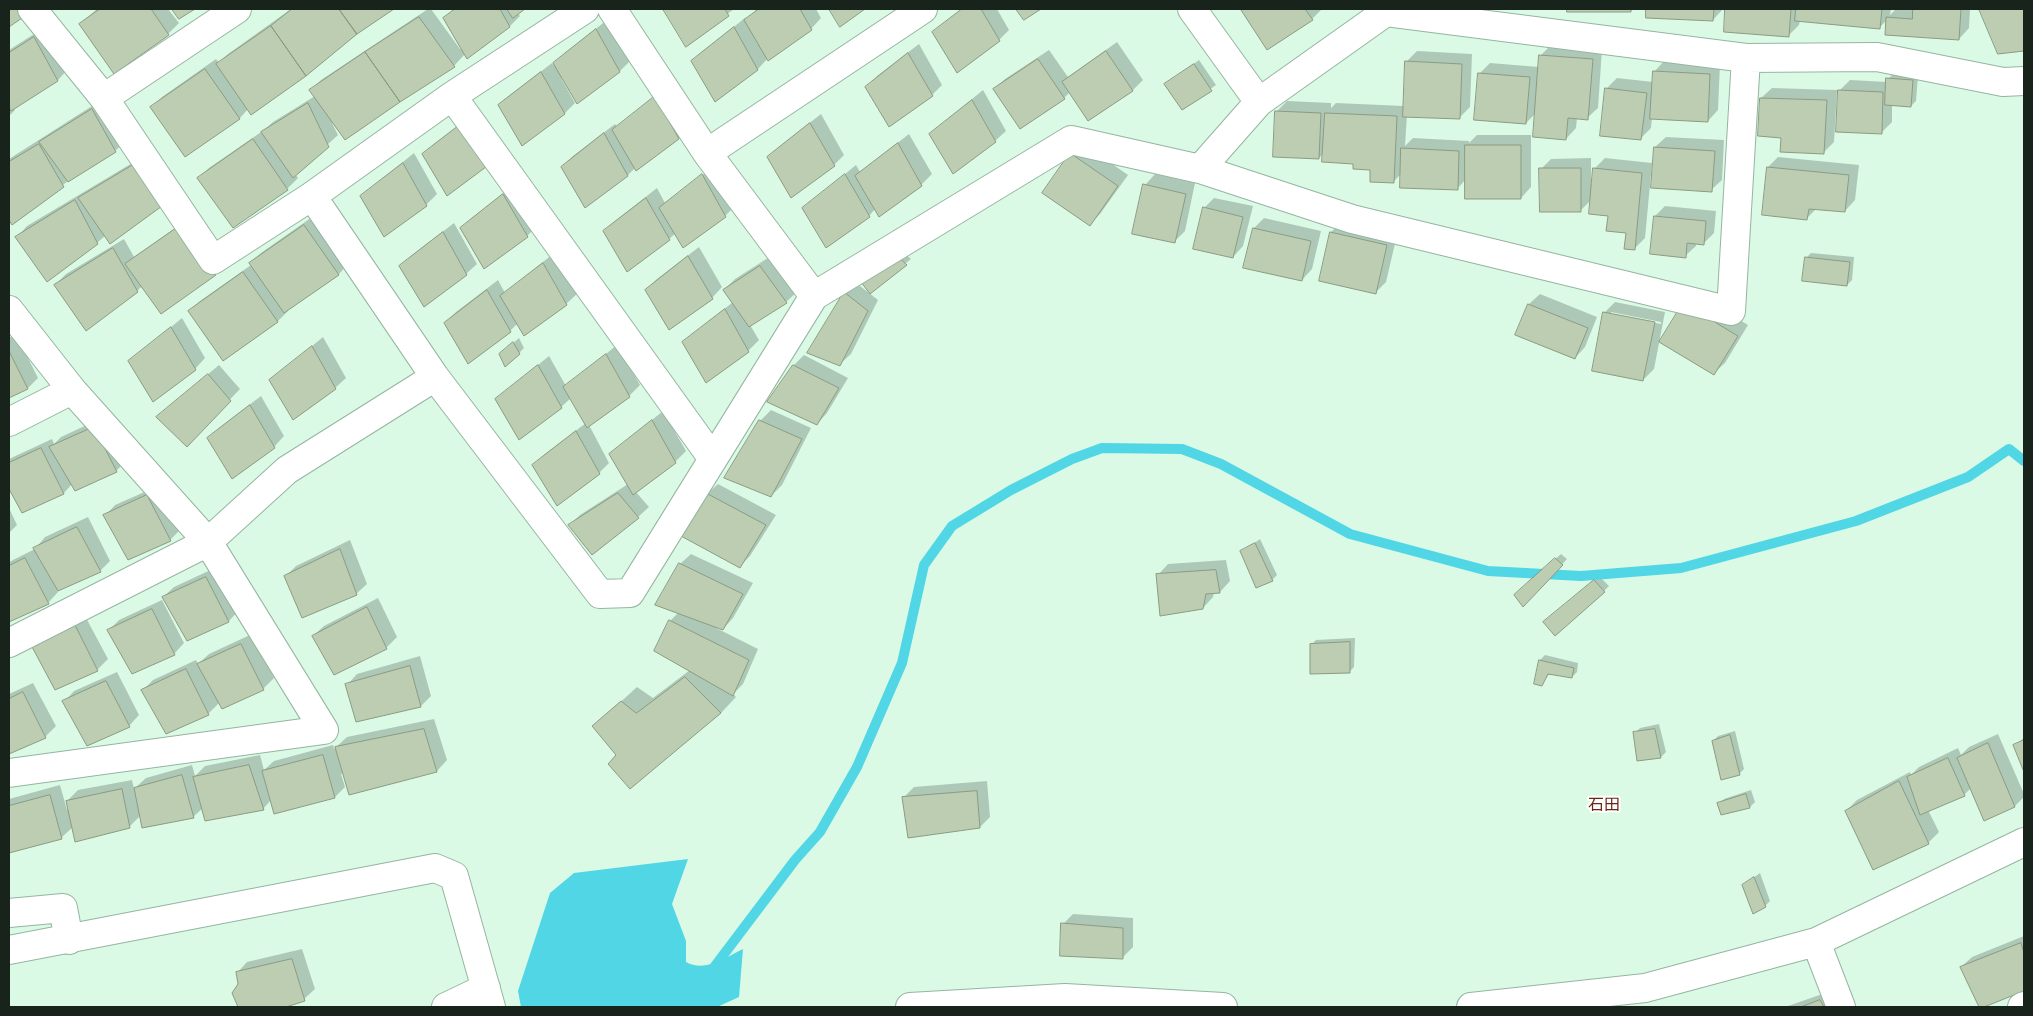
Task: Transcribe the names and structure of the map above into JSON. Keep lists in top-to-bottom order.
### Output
{
  "districts": ["石田"]
}
